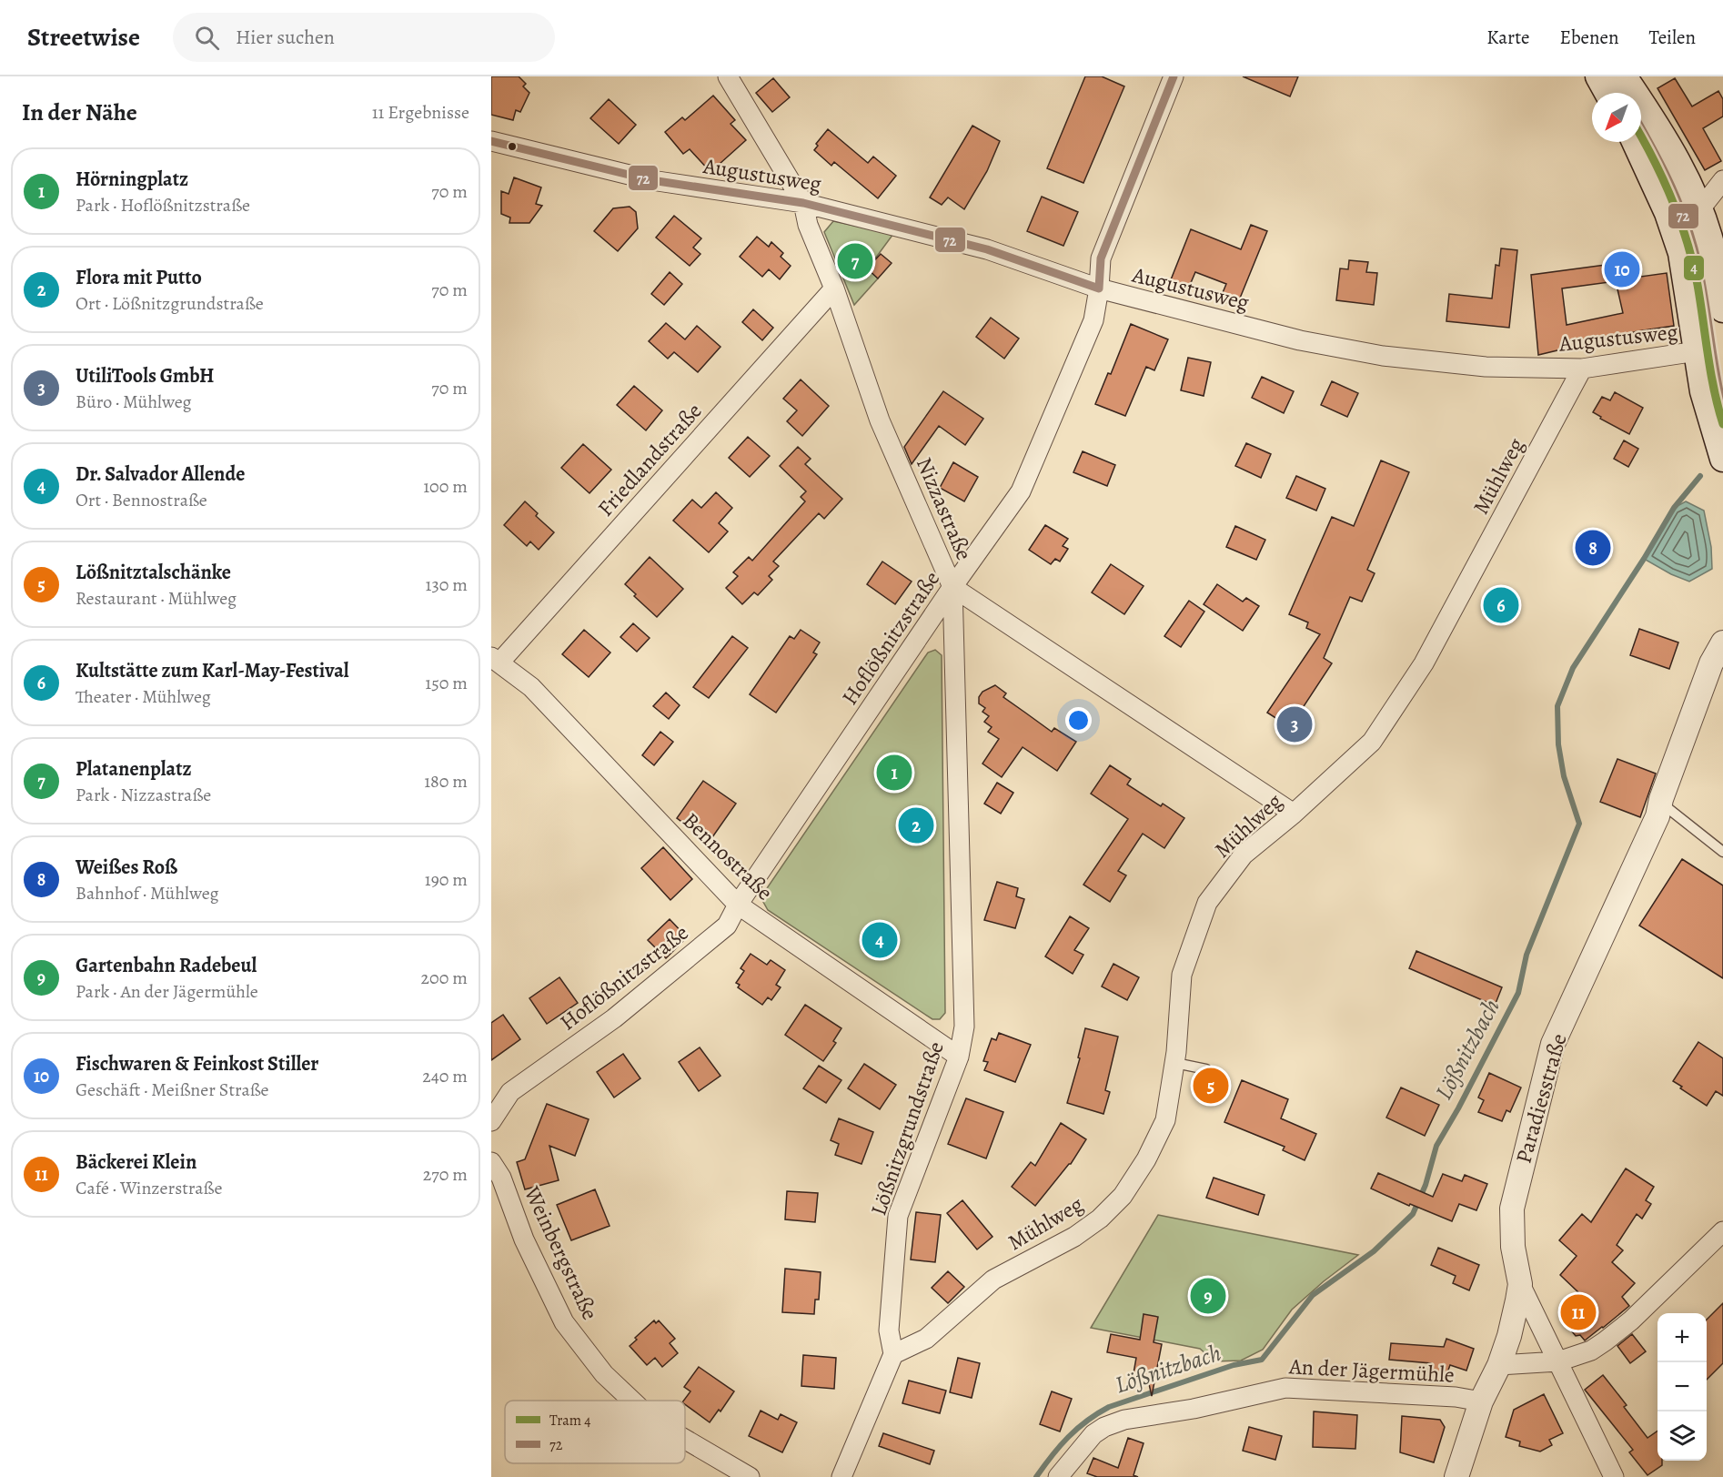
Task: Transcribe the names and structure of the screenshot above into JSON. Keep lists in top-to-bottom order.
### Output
{
  "streets": {
    "street": [
      "Augustusweg",
      "Friedlandstraße",
      "Mühlweg",
      "Nizzastraße",
      "Hoflößnitzstraße",
      "Bennostraße",
      "Paradiesstraße",
      "Lößnitzgrundstraße",
      "Weinbergstraße",
      "An der Jägermühle"
    ]
  },
  "crossings": [
    ["Augustusweg", "Mühlweg"],
    ["Augustusweg", "Nizzastraße"],
    ["Augustusweg", "Hoflößnitzstraße"],
    ["Friedlandstraße", "Nizzastraße"],
    ["Friedlandstraße", "Bennostraße"],
    ["Mühlweg", "Nizzastraße"],
    ["Mühlweg", "Lößnitzgrundstraße"],
    ["Nizzastraße", "Hoflößnitzstraße"],
    ["Nizzastraße", "Lößnitzgrundstraße"],
    ["Hoflößnitzstraße", "Bennostraße"],
    ["Hoflößnitzstraße", "Lößnitzgrundstraße"],
    ["Bennostraße", "Lößnitzgrundstraße"],
    ["Paradiesstraße", "An der Jägermühle"]
  ],
  "water": ["Lößnitzbach"],
  "lines": ["transit line 72", "tram line 4"],
  "legend": ["Tram 4", "72"],
  "north": "bottom left",
  "page": {
    "header": "Streetwise",
    "search": "Hier suchen",
    "nav": ["Karte", "Ebenen", "Teilen"],
    "heading": ["In der Nähe", "11 Ergebnisse"],
    "list": [
      {
        "mark": "1",
        "name": "Hörningplatz",
        "note": "Park · Hoflößnitzstraße",
        "value": "70 m"
      },
      {
        "mark": "2",
        "name": "Flora mit Putto",
        "note": "Ort · Lößnitzgrundstraße",
        "value": "70 m"
      },
      {
        "mark": "3",
        "name": "UtiliTools GmbH",
        "note": "Büro · Mühlweg",
        "value": "70 m"
      },
      {
        "mark": "4",
        "name": "Dr. Salvador Allende",
        "note": "Ort · Bennostraße",
        "value": "100 m"
      },
      {
        "mark": "5",
        "name": "Lößnitztalschänke",
        "note": "Restaurant · Mühlweg",
        "value": "130 m"
      },
      {
        "mark": "6",
        "name": "Kultstätte zum Karl-May-Festival",
        "note": "Theater · Mühlweg",
        "value": "150 m"
      },
      {
        "mark": "7",
        "name": "Platanenplatz",
        "note": "Park · Nizzastraße",
        "value": "180 m"
      },
      {
        "mark": "8",
        "name": "Weißes Roß",
        "note": "Bahnhof · Mühlweg",
        "value": "190 m"
      },
      {
        "mark": "9",
        "name": "Gartenbahn Radebeul",
        "note": "Park · An der Jägermühle",
        "value": "200 m"
      },
      {
        "mark": "10",
        "name": "Fischwaren & Feinkost Stiller",
        "note": "Geschäft · Meißner Straße",
        "value": "240 m"
      },
      {
        "mark": "11",
        "name": "Bäckerei Klein",
        "note": "Café · Winzerstraße",
        "value": "270 m"
      }
    ],
    "pins": [
      "7",
      "10",
      "8",
      "6",
      "3",
      "1",
      "2",
      "4",
      "5",
      "9",
      "11"
    ],
    "map_buttons": ["+", "−"]
  }
}
